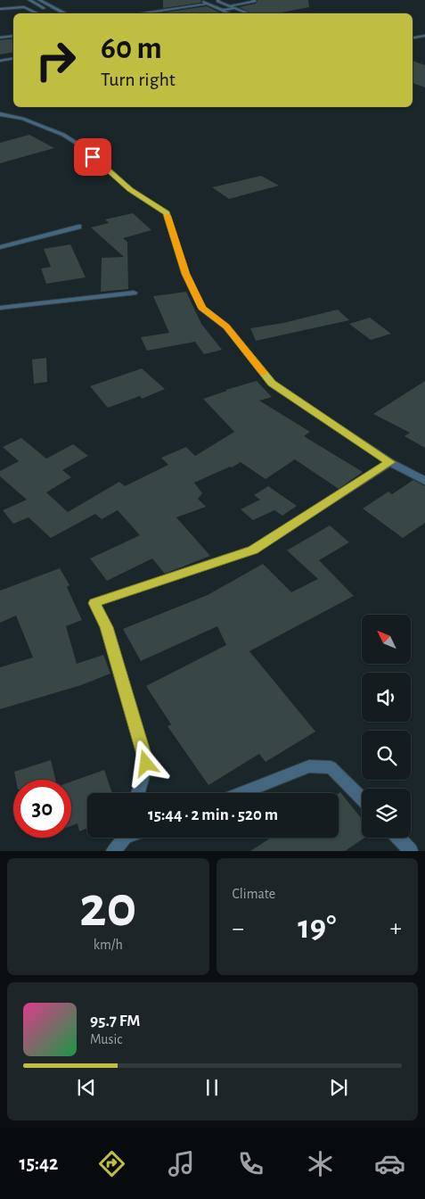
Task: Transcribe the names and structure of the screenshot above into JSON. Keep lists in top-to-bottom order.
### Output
{
  "north": "top left",
  "page": {
    "turn": ["60 m", "Turn right"],
    "limit": "30",
    "trip": "15:44 · 2 min · 520 m",
    "tile": [
      ["20", "km/h"],
      "Climate"
    ],
    "heat": ["−", "19°", "+"],
    "song": ["95.7 FM", "Music"],
    "tabs": "15:42"
  }
}
